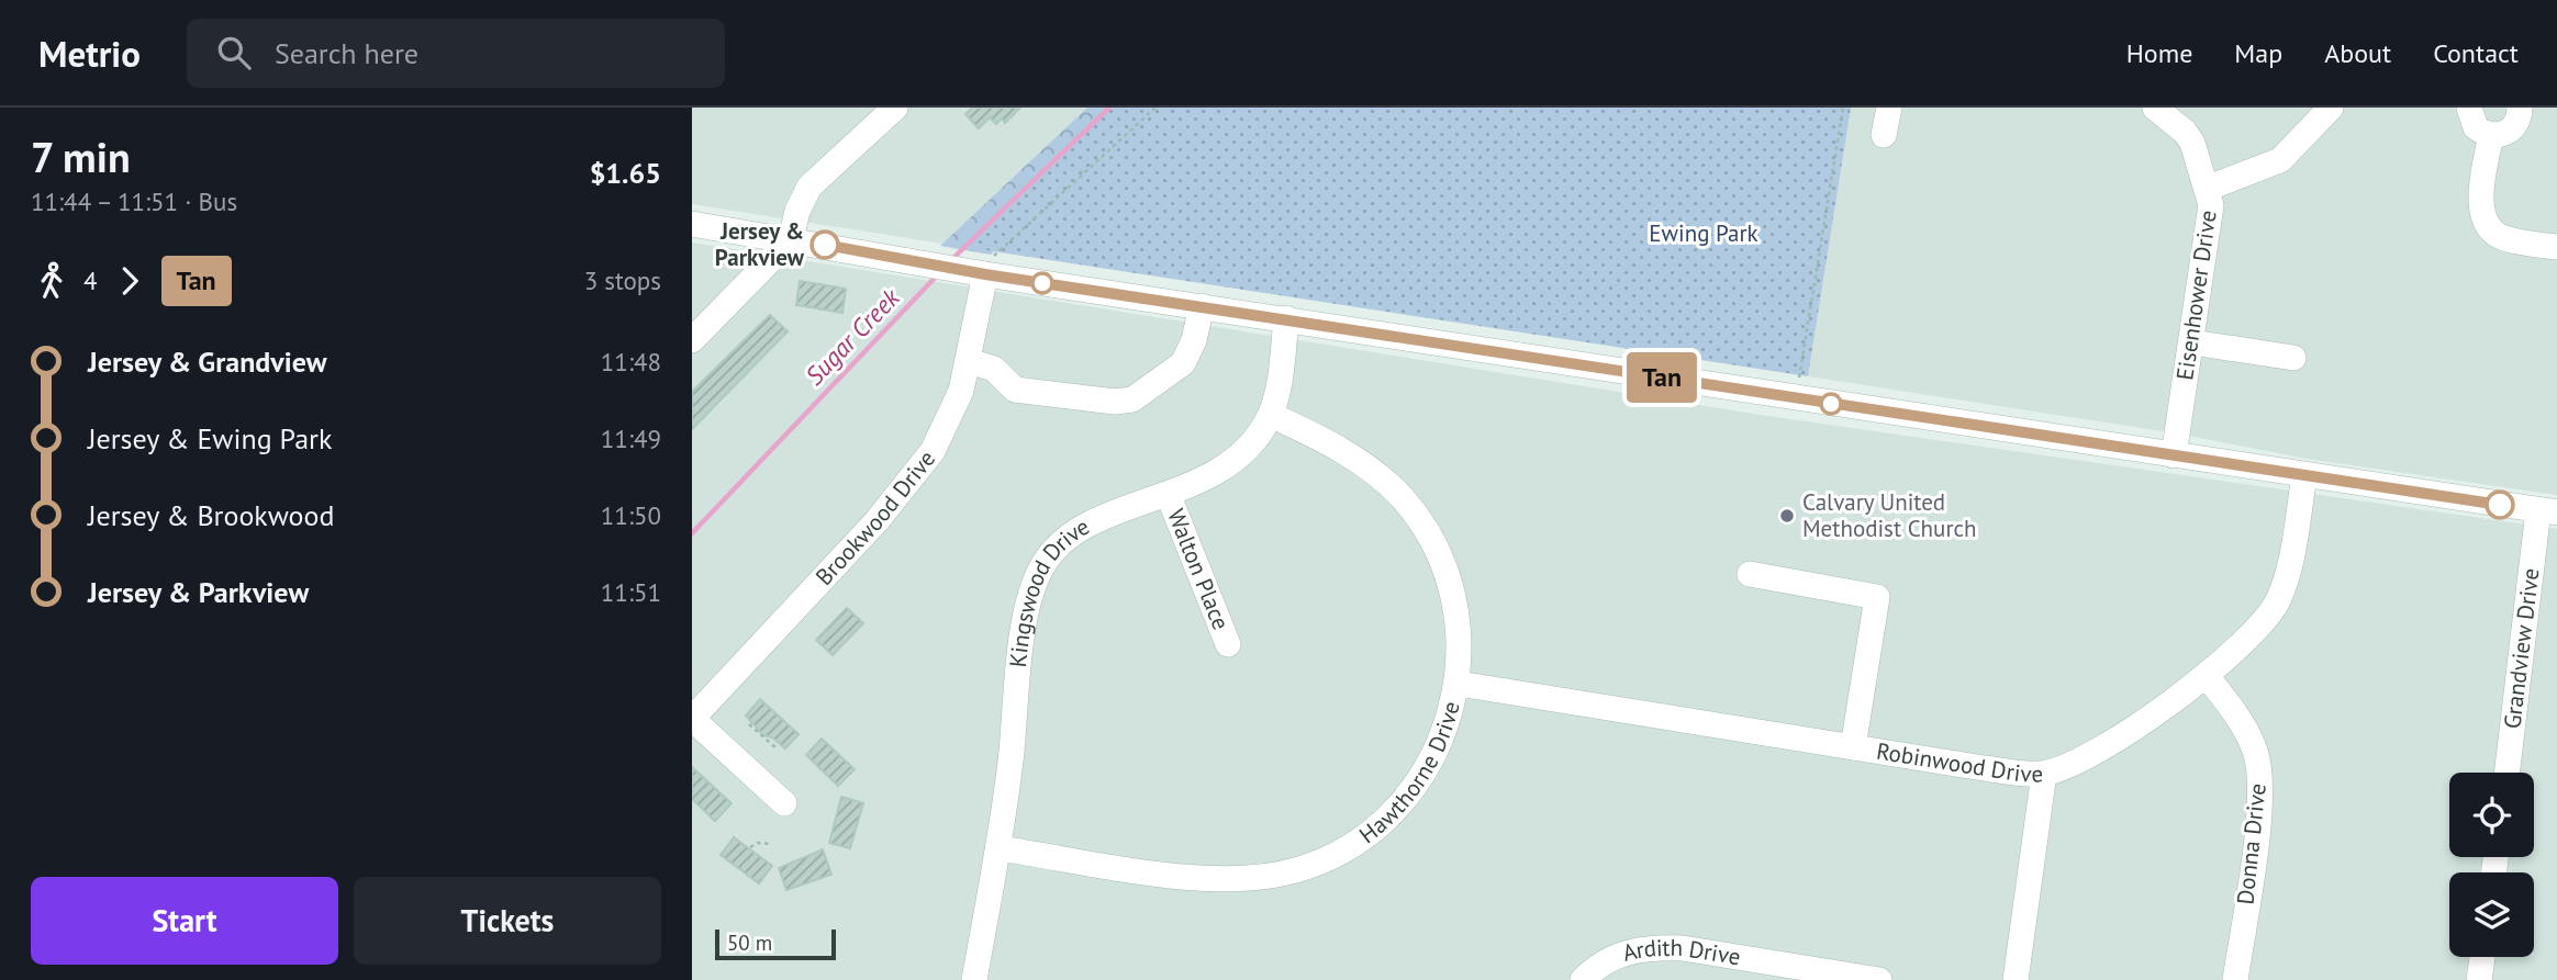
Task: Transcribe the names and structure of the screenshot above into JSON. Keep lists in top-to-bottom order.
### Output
{
  "streets": {
    "street": [
      "Eisenhower Drive",
      "Brookwood Drive",
      "Walton Place",
      "Kingswood Drive",
      "Grandview Drive",
      "Robinwood Drive",
      "Hawthorne Drive",
      "Donna Drive",
      "Ardith Drive"
    ]
  },
  "crossings": [
    ["Walton Place", "Kingswood Drive"],
    ["Kingswood Drive", "Hawthorne Drive"],
    ["Robinwood Drive", "Hawthorne Drive"],
    ["Robinwood Drive", "Donna Drive"]
  ],
  "water": ["Sugar Creek"],
  "parks": ["Ewing Park"],
  "places": ["Jersey & Parkview", "Calvary United Methodist Church"],
  "lines": ["bus line Tan"],
  "scale_bar": "50 m",
  "page": {
    "header": "Metrio",
    "search": "Search here",
    "nav": [
      "Home",
      "Map",
      "About",
      "Contact"
    ],
    "heading": ["7 min", "11:44 – 11:51 · Bus", "$1.65"],
    "on_map": "Tan",
    "legs": ["4", "Tan", "3 stops"],
    "list": [
      {
        "name": "Jersey & Grandview",
        "value": "11:48"
      },
      {
        "name": "Jersey & Ewing Park",
        "value": "11:49"
      },
      {
        "name": "Jersey & Brookwood",
        "value": "11:50"
      },
      {
        "name": "Jersey & Parkview",
        "value": "11:51"
      }
    ],
    "buttons": ["Start", "Tickets"],
    "scale": "50 m"
  }
}
